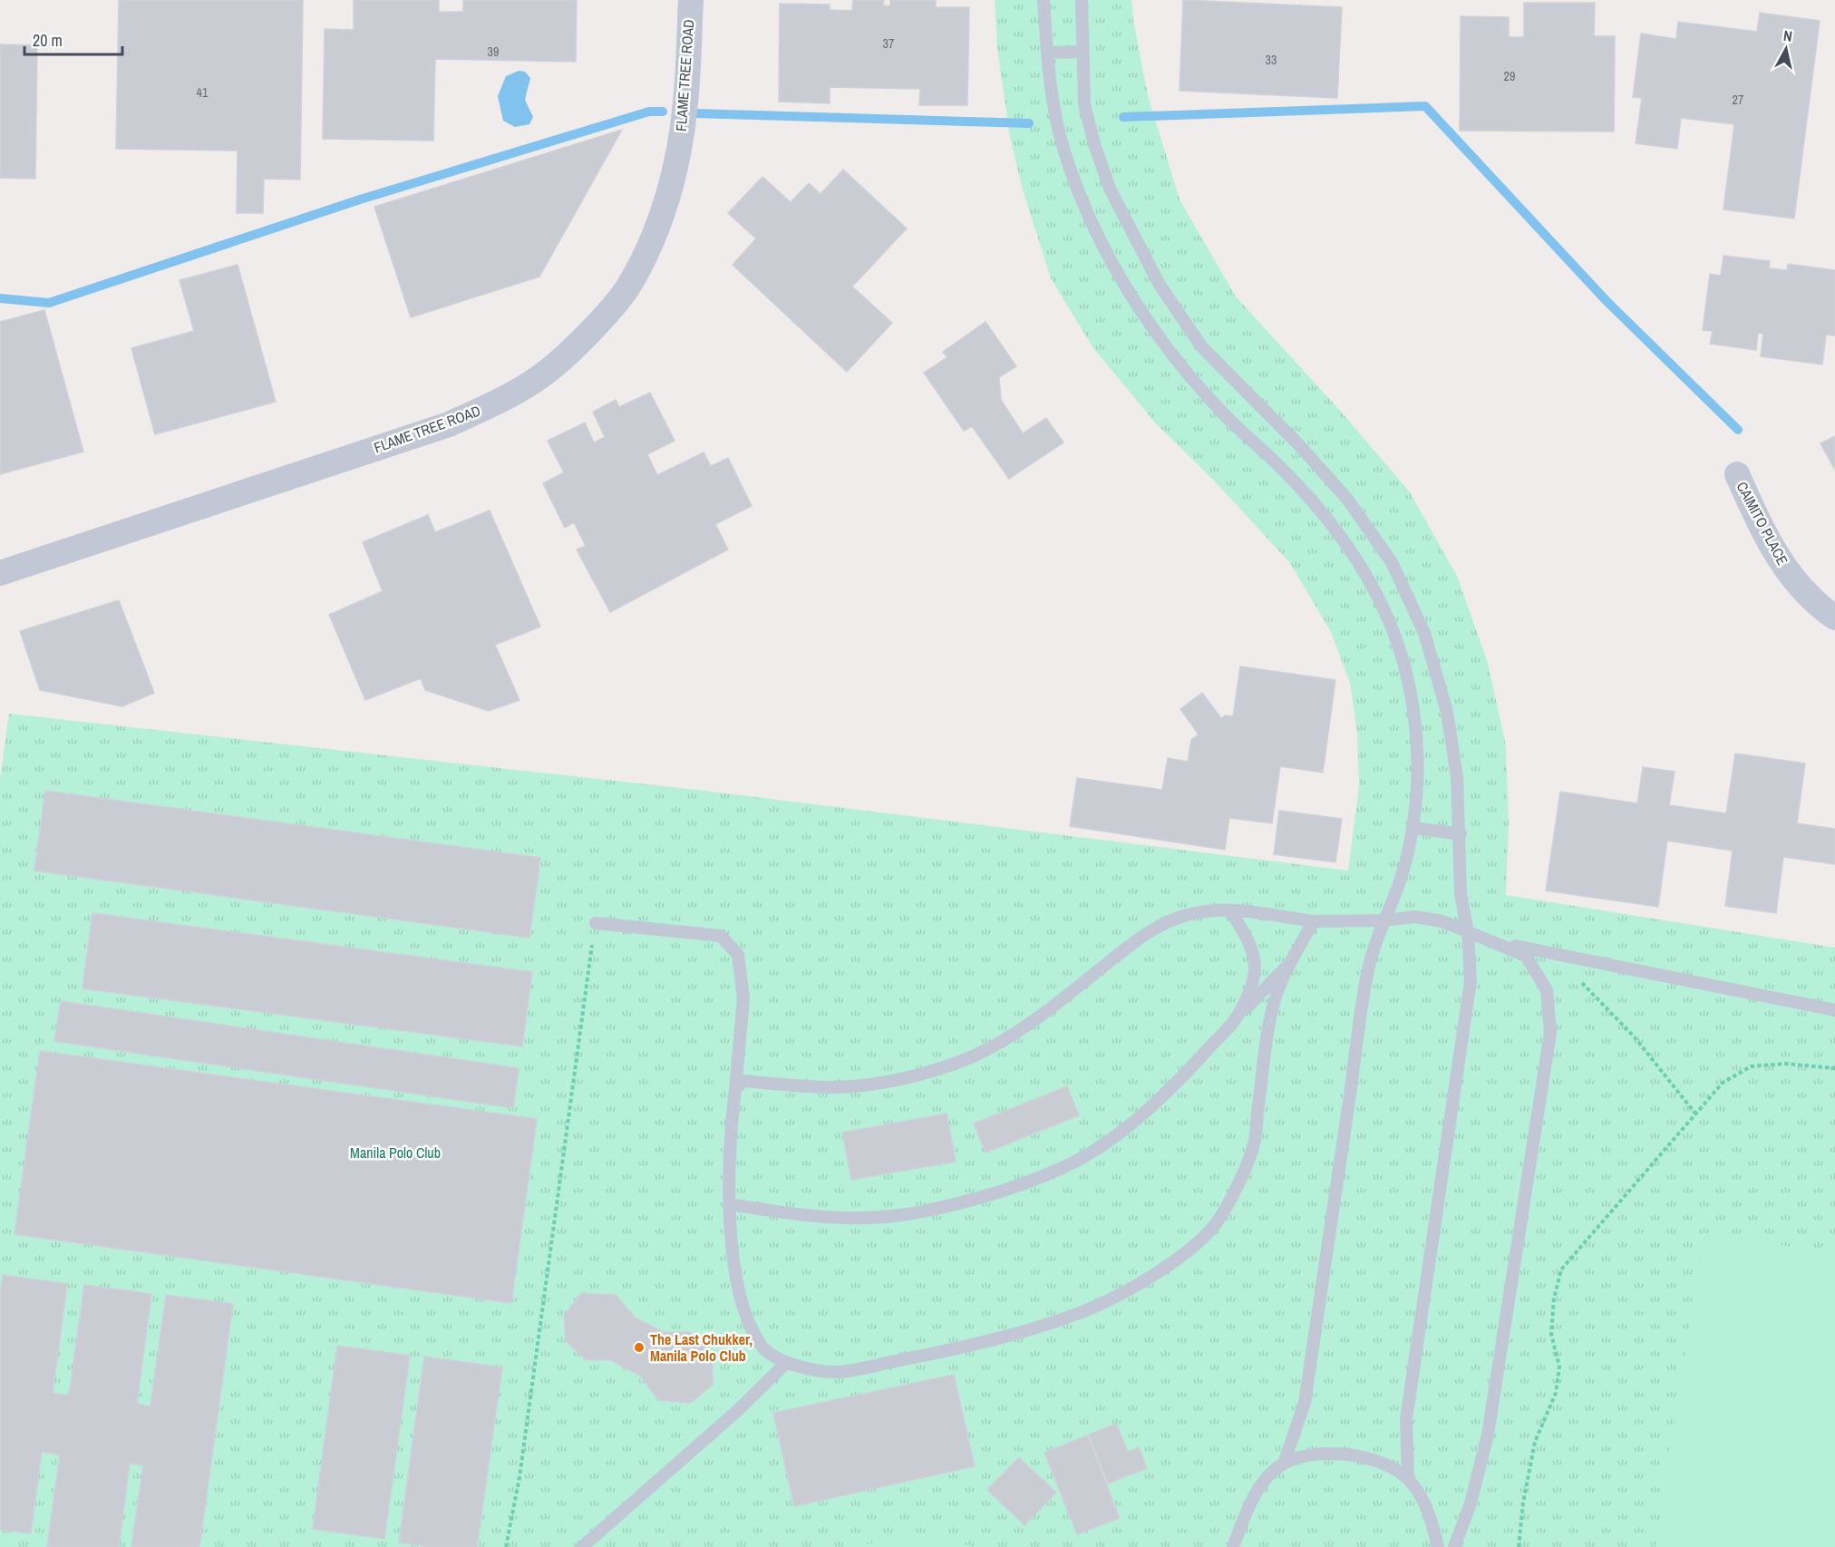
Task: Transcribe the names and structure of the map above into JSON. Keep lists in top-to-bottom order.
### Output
{
  "streets": {
    "street": ["FLAME TREE ROAD", "CAIMITO PLACE"]
  },
  "parks": ["Manila Polo Club"],
  "places": ["The Last Chukker, Manila Polo Club"],
  "house_numbers": [
    "37",
    "39",
    "33",
    "29",
    "41",
    "27"
  ],
  "scale_bar": "20 m",
  "north": "top"
}
